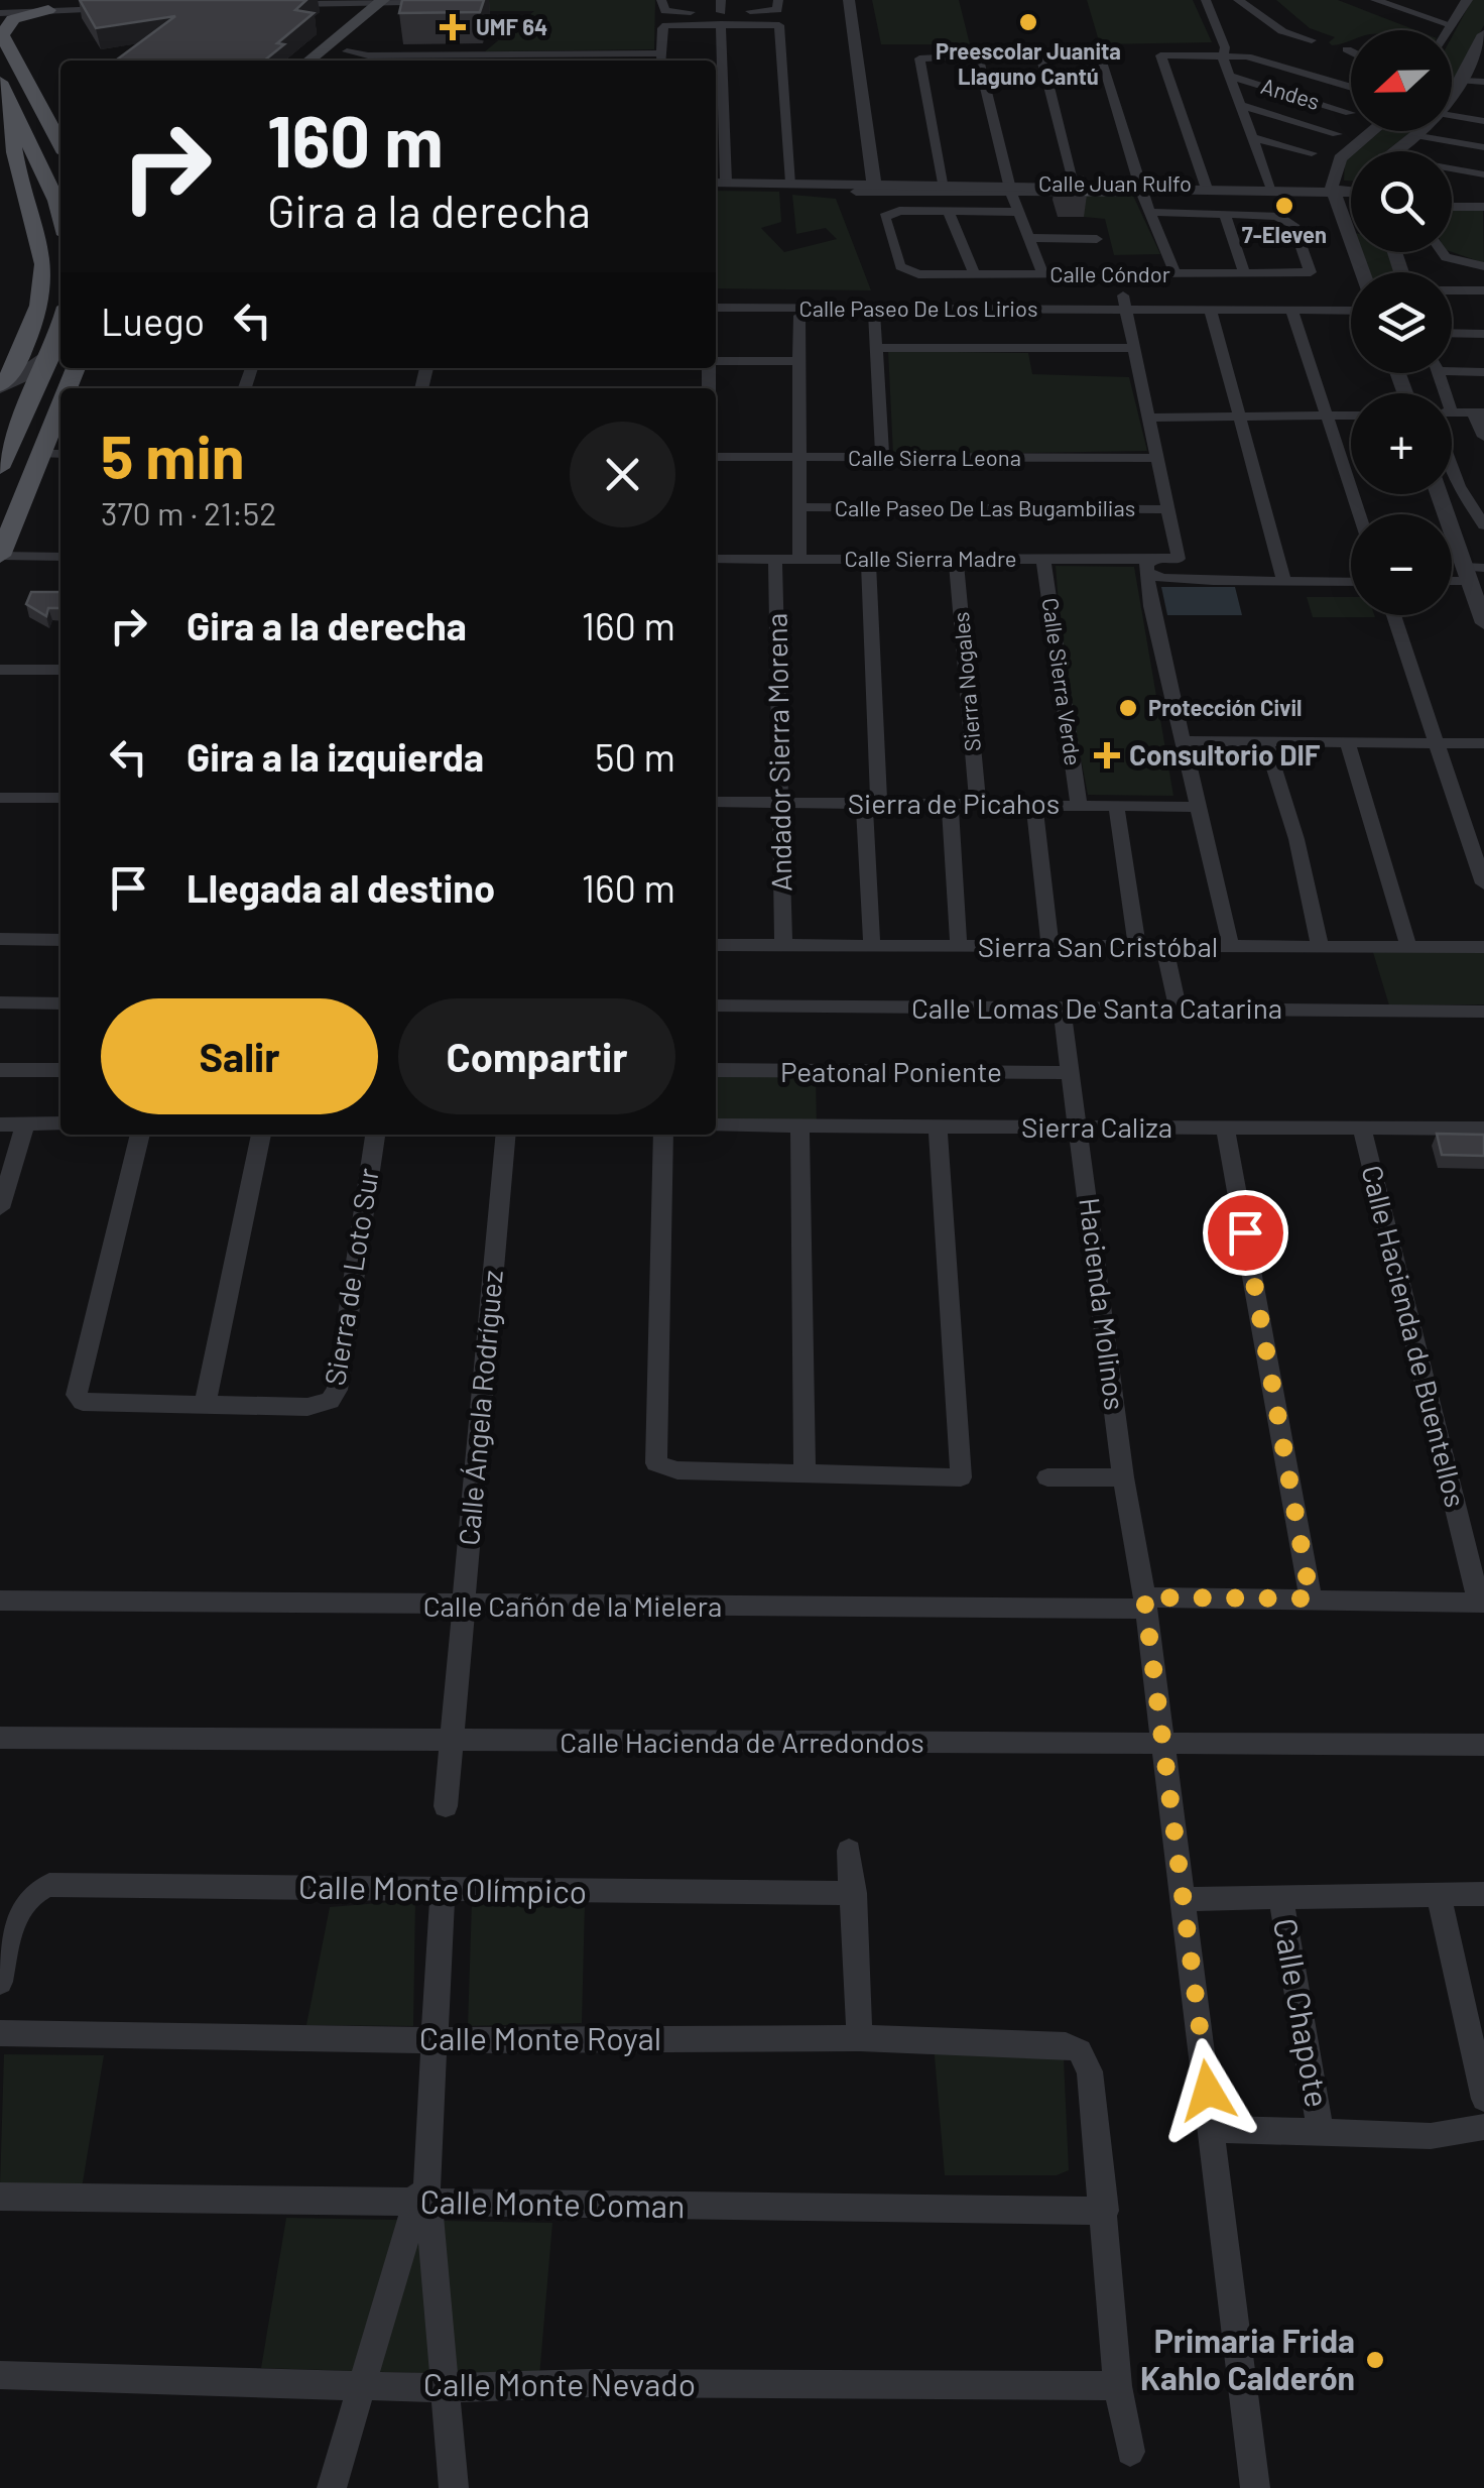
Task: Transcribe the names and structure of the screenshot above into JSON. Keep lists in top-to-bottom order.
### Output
{
  "streets": {
    "street": [
      "Andes",
      "Calle Juan Rulfo",
      "Calle Cóndor",
      "Calle Paseo De Los Lirios",
      "Calle Sierra Leona",
      "Calle Paseo De Las Bugambilias",
      "Calle Sierra Madre",
      "Sierra Nogales",
      "Calle Sierra Verde",
      "Andador Sierra Morena",
      "Sierra de Picahos",
      "Sierra San Cristóbal",
      "Calle Lomas De Santa Catarina",
      "Peatonal Poniente",
      "Sierra Caliza",
      "Sierra de Loto Sur",
      "Hacienda Molinos",
      "Calle Hacienda de Buentellos",
      "Calle Ángela Rodríguez",
      "Calle Cañón de la Mielera",
      "Calle Hacienda de Arredondos",
      "Calle Monte Olímpico",
      "Calle Chapote",
      "Calle Monte Royal",
      "Calle Monte Coman",
      "Calle Monte Nevado"
    ]
  },
  "crossings": [
    ["Calle Sierra Madre", "Sierra Nogales"],
    ["Calle Sierra Madre", "Calle Sierra Verde"],
    ["Calle Sierra Madre", "Andador Sierra Morena"],
    ["Sierra Nogales", "Sierra de Picahos"],
    ["Calle Sierra Verde", "Sierra de Picahos"],
    ["Andador Sierra Morena", "Sierra de Picahos"],
    ["Andador Sierra Morena", "Sierra San Cristóbal"],
    ["Calle Lomas De Santa Catarina", "Hacienda Molinos"],
    ["Peatonal Poniente", "Hacienda Molinos"],
    ["Sierra Caliza", "Hacienda Molinos"],
    ["Sierra Caliza", "Calle Hacienda de Buentellos"],
    ["Hacienda Molinos", "Calle Cañón de la Mielera"],
    ["Hacienda Molinos", "Calle Hacienda de Arredondos"],
    ["Calle Hacienda de Buentellos", "Calle Cañón de la Mielera"],
    ["Calle Ángela Rodríguez", "Calle Cañón de la Mielera"],
    ["Calle Ángela Rodríguez", "Calle Hacienda de Arredondos"],
    ["Calle Monte Royal", "Calle Monte Coman"]
  ],
  "places": {
    "other": [
      "Preescolar Juanita Llaguno Cantú",
      "7-Eleven",
      "Protección Civil",
      "Primaria Frida Kahlo Calderón"
    ],
    "health": ["UMF 64", "Consultorio DIF"]
  },
  "north": "left",
  "page": {
    "map_buttons": ["+", "−"],
    "turn": ["160 m", "Gira a la derecha"],
    "then": "Luego",
    "heading": ["5 min", "370 m · 21:52"],
    "list": [
      {
        "name": "Gira a la derecha",
        "value": "160 m"
      },
      {
        "name": "Gira a la izquierda",
        "value": "50 m"
      },
      {
        "name": "Llegada al destino",
        "value": "160 m"
      }
    ],
    "buttons": ["Salir", "Compartir"]
  }
}
